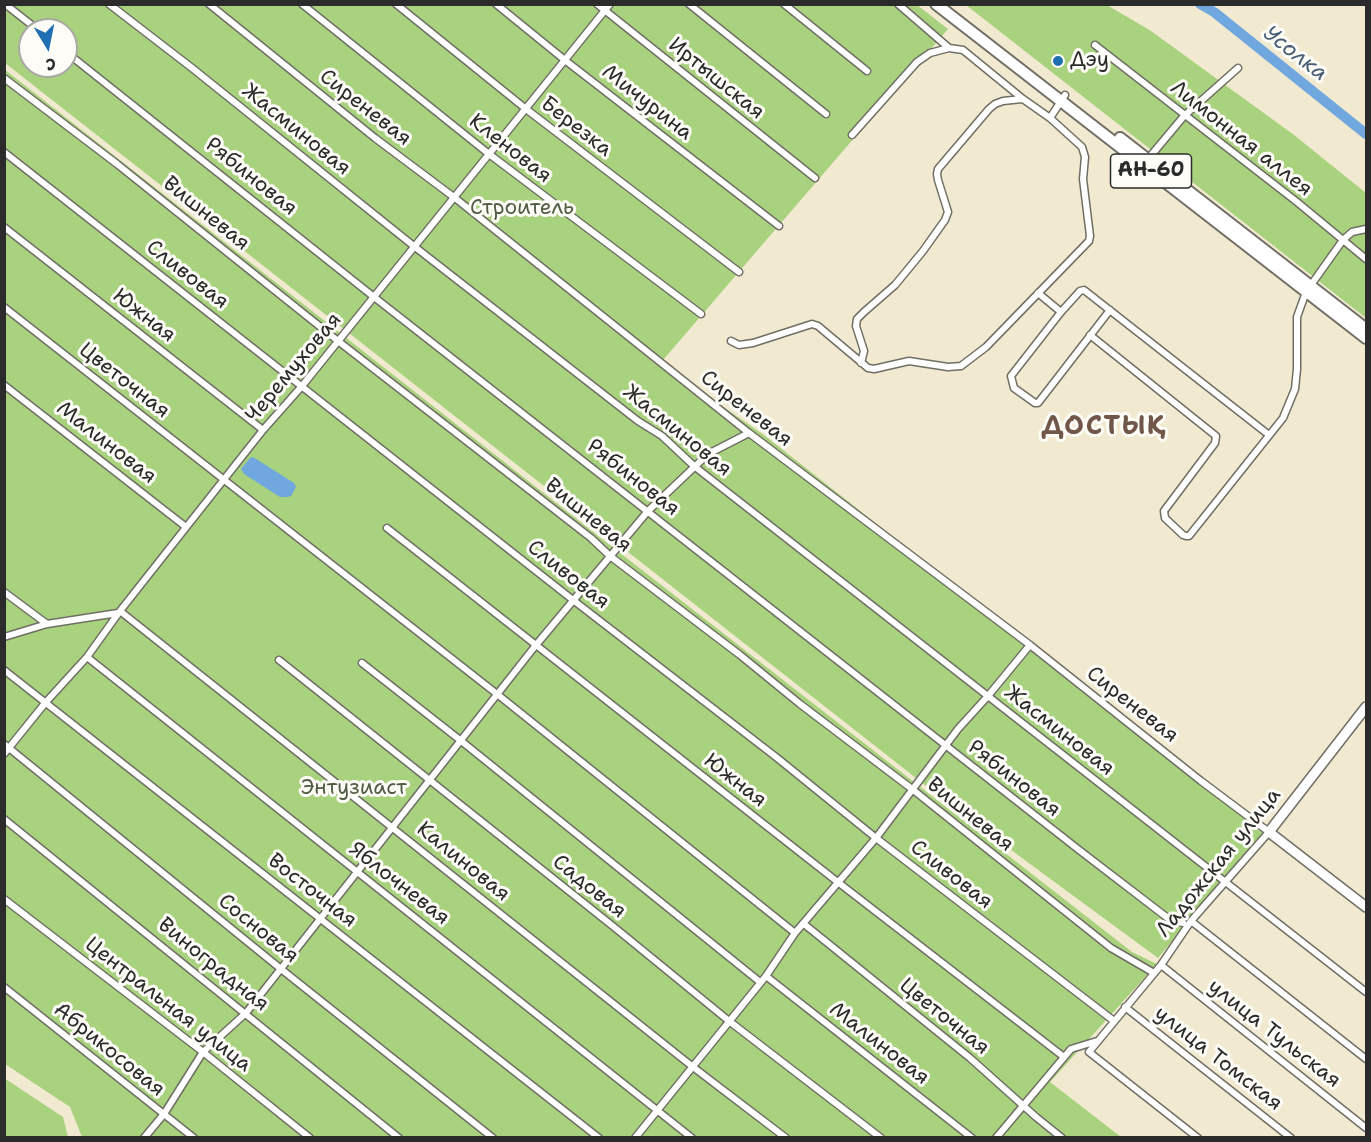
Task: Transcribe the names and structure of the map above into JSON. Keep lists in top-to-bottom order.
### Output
{
  "streets": {
    "main road": ["АН-60", "Ладожская улица"],
    "street": [
      "Иртышская",
      "Мичурина",
      "Сиреневая",
      "Березка",
      "Жасминовая",
      "Лимонная аллея",
      "Кленовая",
      "Рябиновая",
      "Вишневая",
      "Сливовая",
      "Южная",
      "Черемуховая",
      "Цветочная",
      "Малиновая",
      "Калиновая",
      "Яблочневая",
      "Садовая",
      "Восточная",
      "Сосновая",
      "Виноградная",
      "Центральная улица",
      "улица Тульская",
      "Абрикосовая",
      "улица Томская"
    ]
  },
  "crossings": [
    ["Иртышская", "Черемуховая"],
    ["Мичурина", "Черемуховая"],
    ["Сиреневая", "Черемуховая"],
    ["Сиреневая", "Ладожская улица"],
    ["Березка", "Черемуховая"],
    ["Жасминовая", "Черемуховая"],
    ["Жасминовая", "Ладожская улица"],
    ["Кленовая", "Черемуховая"],
    ["Рябиновая", "Черемуховая"],
    ["Вишневая", "Черемуховая"],
    ["Вишневая", "Ладожская улица"],
    ["Сливовая", "Черемуховая"],
    ["Сливовая", "Ладожская улица"],
    ["Южная", "Черемуховая"],
    ["Черемуховая", "Цветочная"],
    ["Черемуховая", "Малиновая"],
    ["Черемуховая", "Калиновая"],
    ["Черемуховая", "Яблочневая"],
    ["Черемуховая", "Восточная"],
    ["Черемуховая", "Сосновая"],
    ["Ладожская улица", "улица Тульская"],
    ["Ладожская улица", "улица Томская"]
  ],
  "districts": ["ДОСТЫҚ"],
  "water": ["Усолка"],
  "parks": ["Строитель", "Энтузиаст"],
  "places": ["Дэу"],
  "north": "bottom"
}
